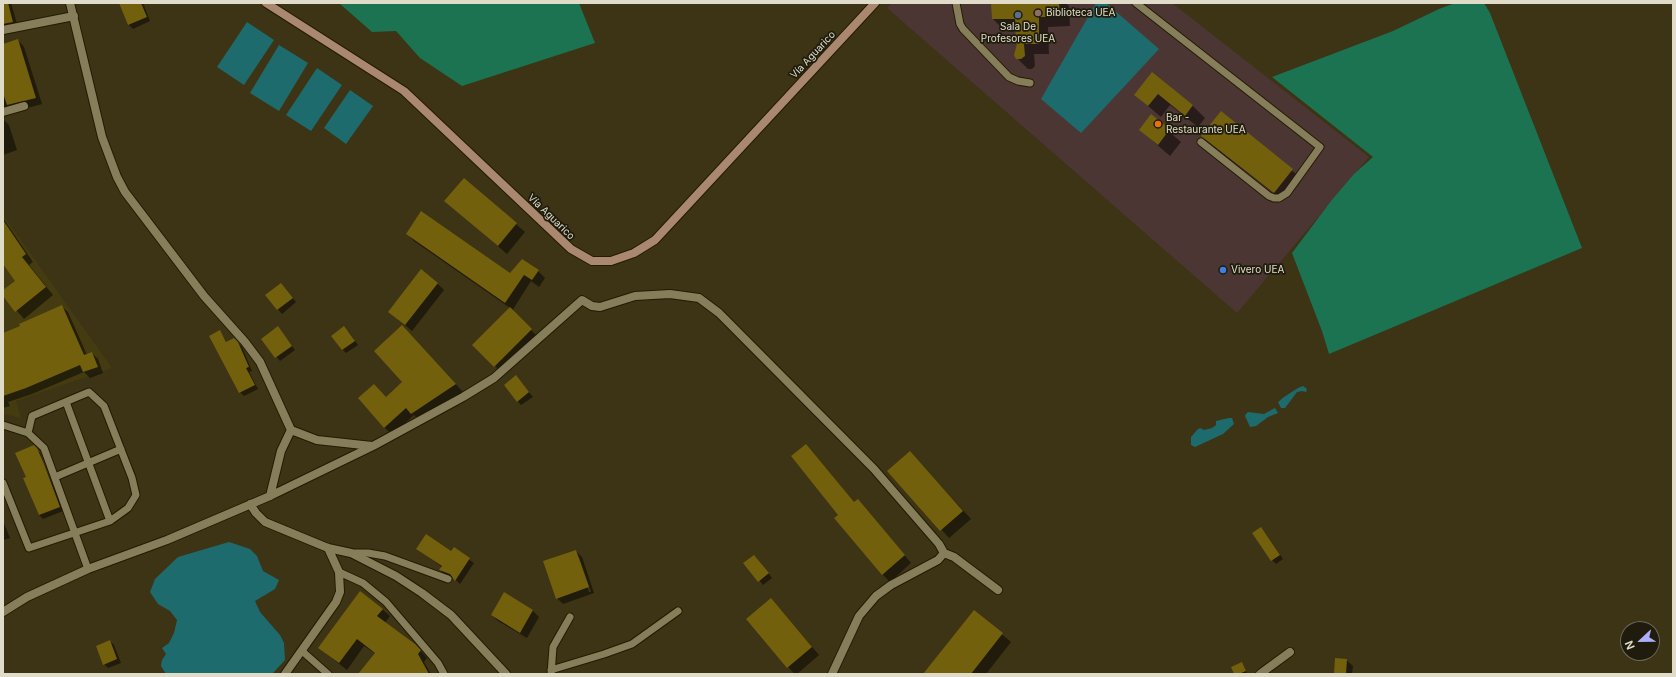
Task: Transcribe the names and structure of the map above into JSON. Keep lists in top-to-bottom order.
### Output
{
  "streets": {
    "street": ["Vía Aguarico"]
  },
  "places": [
    "Biblioteca UEA",
    "Sala De Profesores UEA",
    "Bar - Restaurante UEA",
    "Vivero UEA"
  ],
  "north": "left"
}
